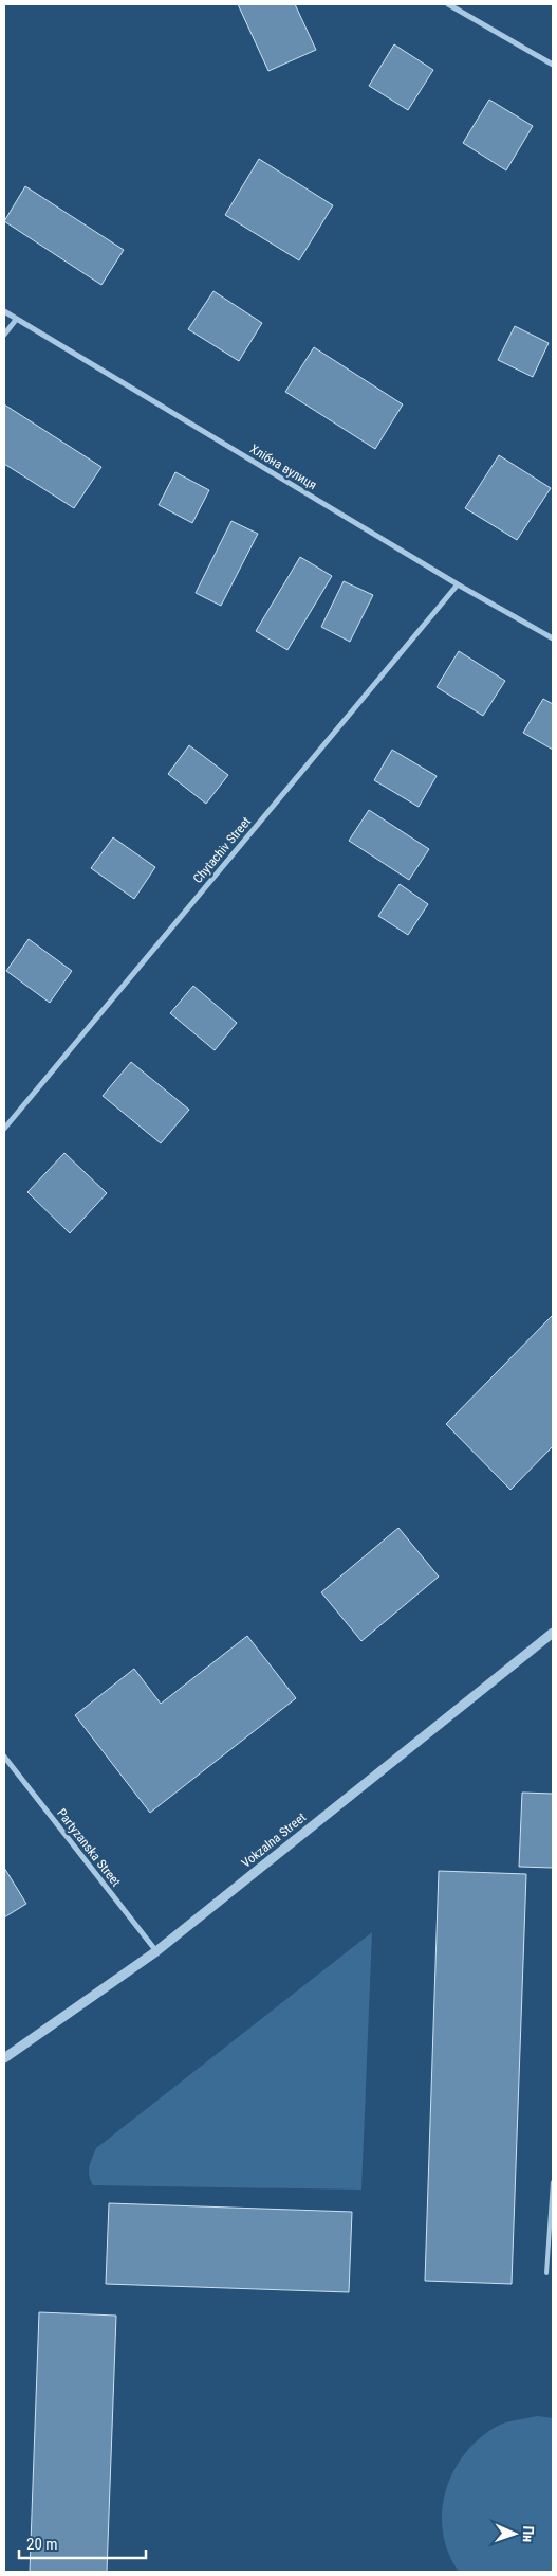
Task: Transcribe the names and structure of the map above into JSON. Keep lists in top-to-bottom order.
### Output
{
  "streets": {
    "street": [
      "Хлібна вулиця",
      "Chytachiv Street",
      "Vokzalna Street",
      "Partyzanska Street"
    ]
  },
  "crossings": [
    ["Хлібна вулиця", "Chytachiv Street"],
    ["Vokzalna Street", "Partyzanska Street"]
  ],
  "scale_bar": "20 m",
  "north": "right"
}
